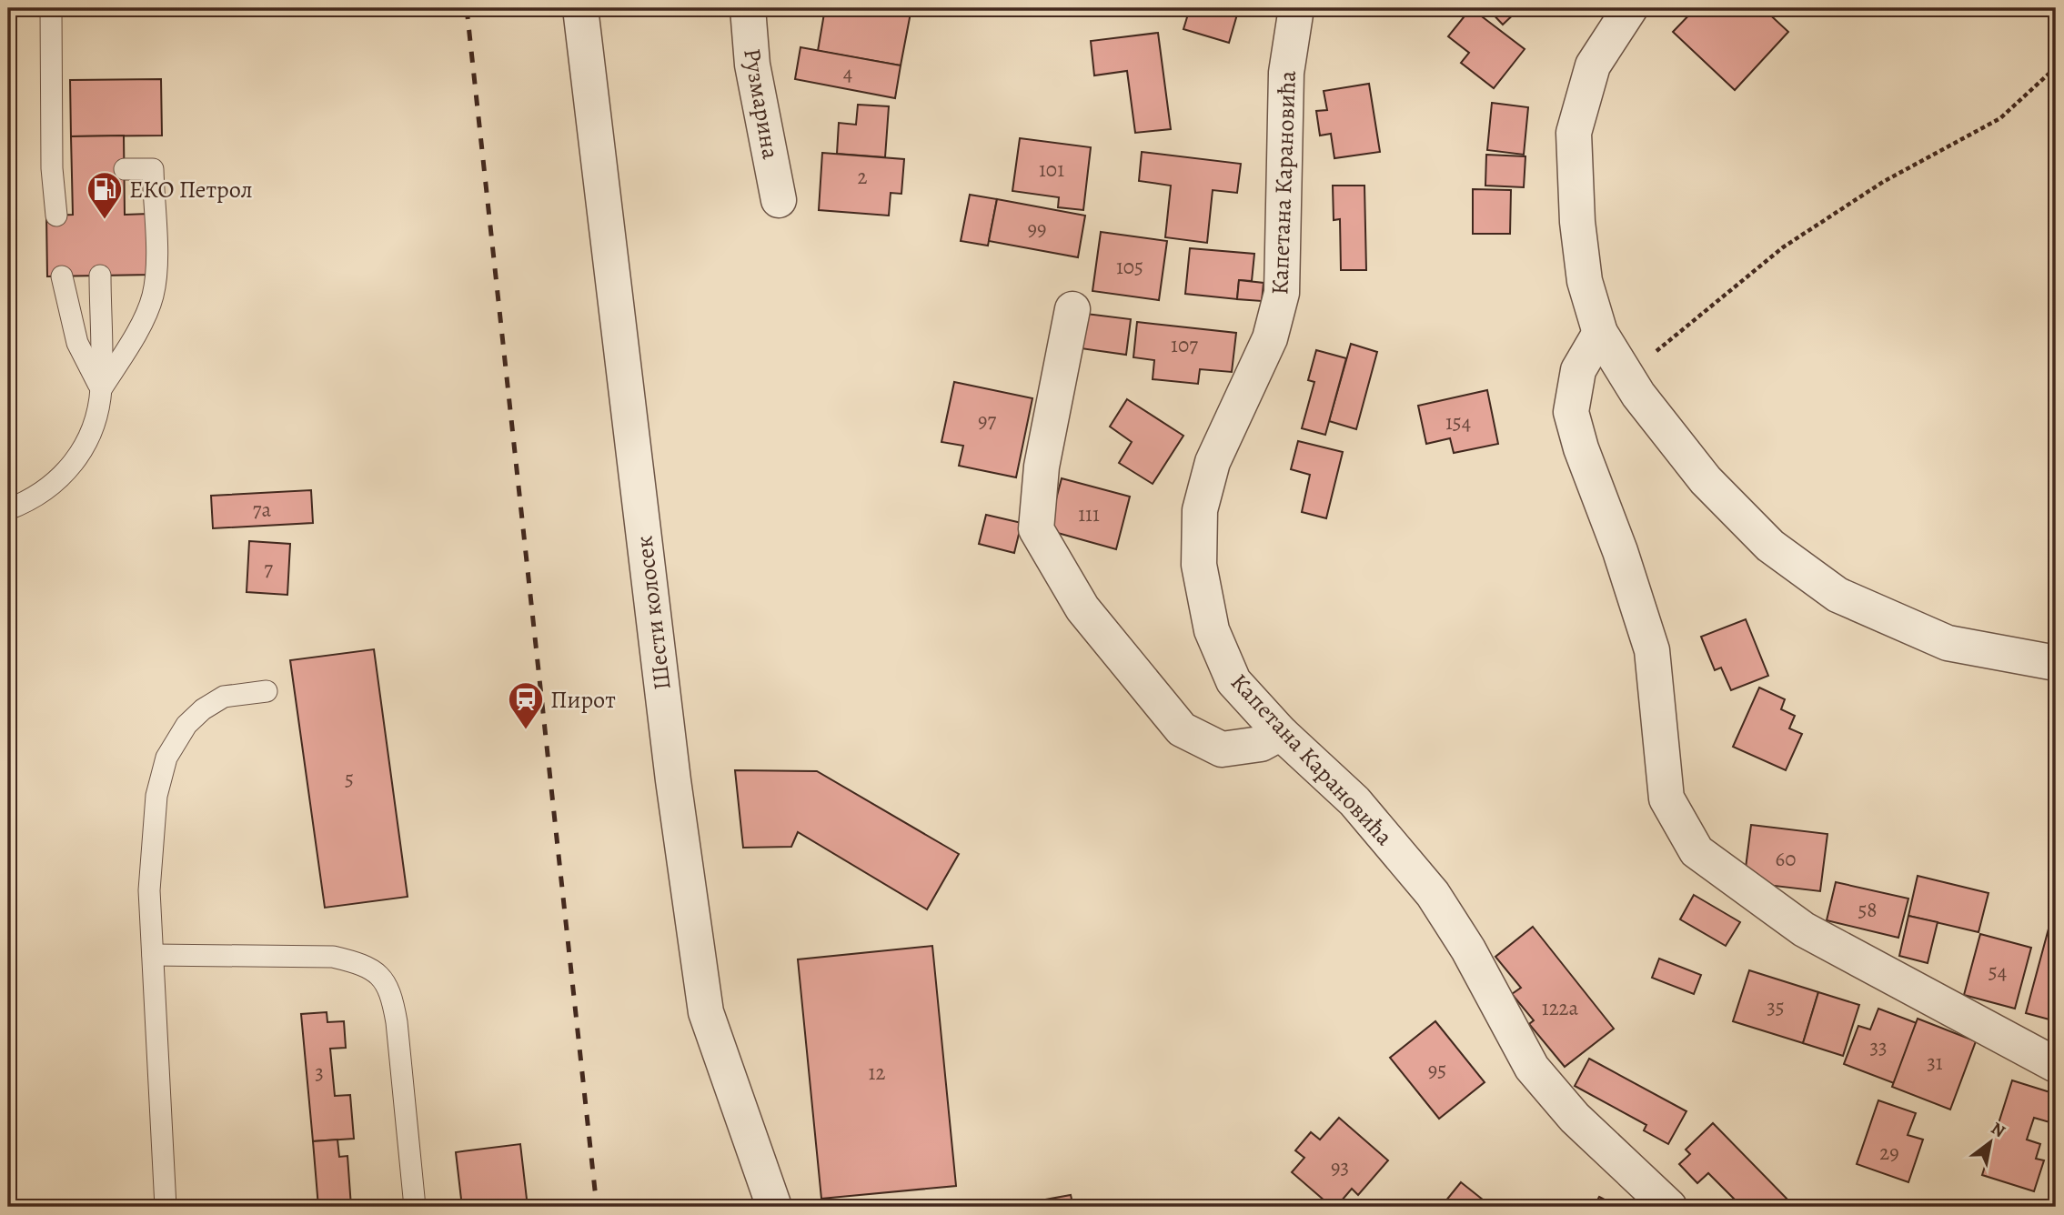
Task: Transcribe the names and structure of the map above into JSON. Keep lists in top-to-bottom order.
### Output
{
  "streets": {
    "street": ["Рузмарина", "Капетана Карановића", "Шести колосек"]
  },
  "places": {
    "fuel station": ["ЕКО Петрол"],
    "station": ["Пирот"]
  },
  "house_numbers": [
    "4",
    "101",
    "2",
    "99",
    "105",
    "107",
    "97",
    "154",
    "7a",
    "111",
    "7",
    "5",
    "60",
    "58",
    "54",
    "35",
    "122a",
    "33",
    "31",
    "95",
    "3",
    "12",
    "29",
    "93"
  ],
  "north": "top right"
}
